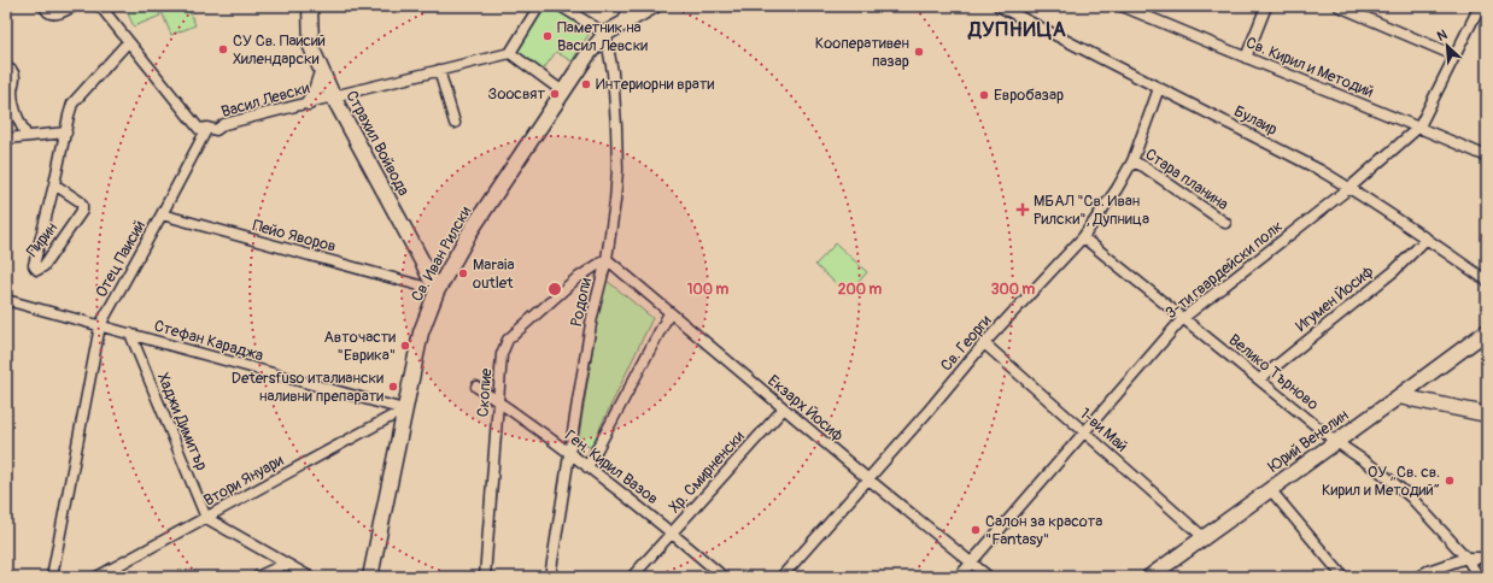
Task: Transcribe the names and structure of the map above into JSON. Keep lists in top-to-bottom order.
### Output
{
  "streets": {
    "street": [
      "Св. Кирил и Методий",
      "Васил Левски",
      "Булаир",
      "Страхил Войвода",
      "Стара планина",
      "Пейо Яворов",
      "Пирин",
      "Св. Иван Рилски",
      "Отец Паисий",
      "3-ти гвардейски полк",
      "Игумен Йосиф",
      "Родопи",
      "Стефан Караджа",
      "Св. Георги",
      "Велико Търново",
      "Скопие",
      "Екзарх Йосиф",
      "Хаджи Димитър",
      "1-ви Май",
      "Юрий Венелин",
      "Ген. Кирил Вазов",
      "Хр. Смирненски",
      "Втори Януари"
    ]
  },
  "crossings": [
    ["Св. Кирил и Методий", "3-ти гвардейски полк"],
    ["Васил Левски", "Страхил Войвода"],
    ["Васил Левски", "Отец Паисий"],
    ["Булаир", "3-ти гвардейски полк"],
    ["Булаир", "Игумен Йосиф"],
    ["Булаир", "Св. Георги"],
    ["Страхил Войвода", "Св. Иван Рилски"],
    ["Стара планина", "Св. Георги"],
    ["Пейо Яворов", "Отец Паисий"],
    ["Св. Иван Рилски", "Родопи"],
    ["Св. Иван Рилски", "Стефан Караджа"],
    ["Св. Иван Рилски", "Втори Януари"],
    ["Отец Паисий", "Стефан Караджа"],
    ["3-ти гвардейски полк", "Велико Търново"],
    ["3-ти гвардейски полк", "Екзарх Йосиф"],
    ["3-ти гвардейски полк", "1-ви Май"],
    ["Игумен Йосиф", "Велико Търново"],
    ["Родопи", "Скопие"],
    ["Родопи", "Екзарх Йосиф"],
    ["Родопи", "Ген. Кирил Вазов"],
    ["Стефан Караджа", "Хаджи Димитър"],
    ["Стефан Караджа", "Втори Януари"],
    ["Св. Георги", "Велико Търново"],
    ["Св. Георги", "Екзарх Йосиф"],
    ["Св. Георги", "1-ви Май"],
    ["Велико Търново", "Юрий Венелин"],
    ["Скопие", "Екзарх Йосиф"],
    ["Скопие", "Ген. Кирил Вазов"],
    ["Екзарх Йосиф", "Хр. Смирненски"],
    ["Хаджи Димитър", "Втори Януари"],
    ["1-ви Май", "Юрий Венелин"],
    ["Ген. Кирил Вазов", "Хр. Смирненски"]
  ],
  "districts": ["ДУПНИЦА"],
  "places": {
    "other": [
      "Паметник на Васил Левски",
      "СУ Св. Паисий Хилендарски",
      "Кооперативен пазар",
      "Интериорни врати",
      "Зоосвят",
      "Евробазар",
      "Maraia outlet",
      "Авточасти \"Еврика\"",
      "Detersfuso италиански наливни препарати",
      "ОУ „Св. св. Кирил и Методий“",
      "Салон за красота \"Fantasy\""
    ],
    "health": ["МБАЛ \"Св. Иван Рилски\", Дупница"]
  },
  "north": "top left",
  "rings": ["100 m", "200 m", "300 m"]
}
